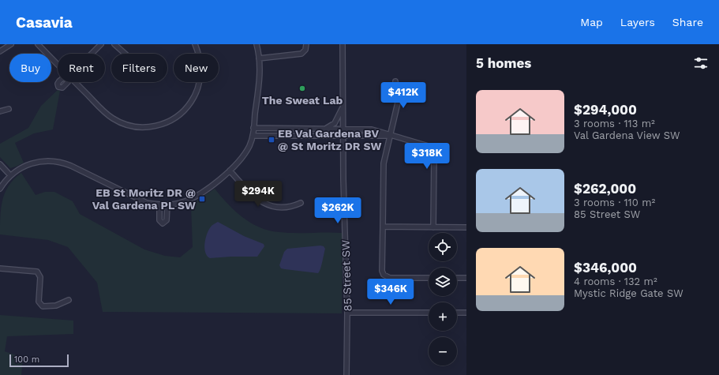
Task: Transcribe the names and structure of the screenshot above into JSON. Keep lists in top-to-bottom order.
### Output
{
  "streets": {
    "street": ["85 Street SW"]
  },
  "places": {
    "other": ["The Sweat Lab"],
    "transit": ["EB Val Gardena BV @ St Moritz DR SW", "EB St Moritz DR @ Val Gardena PL SW"]
  },
  "scale_bar": "100 m",
  "page": {
    "header": "Casavia",
    "nav": ["Map", "Layers", "Share"],
    "heading": "5 homes",
    "chip": [
      "Buy",
      "Rent",
      "Filters",
      "New"
    ],
    "price": [
      "$412K",
      "$318K",
      "$294K",
      "$262K",
      "$346K"
    ],
    "list": [
      {
        "name": "$294,000",
        "note": "3 rooms · 113 m² · Val Gardena View SW"
      },
      {
        "name": "$262,000",
        "note": "3 rooms · 110 m² · 85 Street SW"
      },
      {
        "name": "$346,000",
        "note": "4 rooms · 132 m² · Mystic Ridge Gate SW"
      }
    ],
    "map_buttons": ["+", "−"],
    "scale": "100 m"
  }
}
